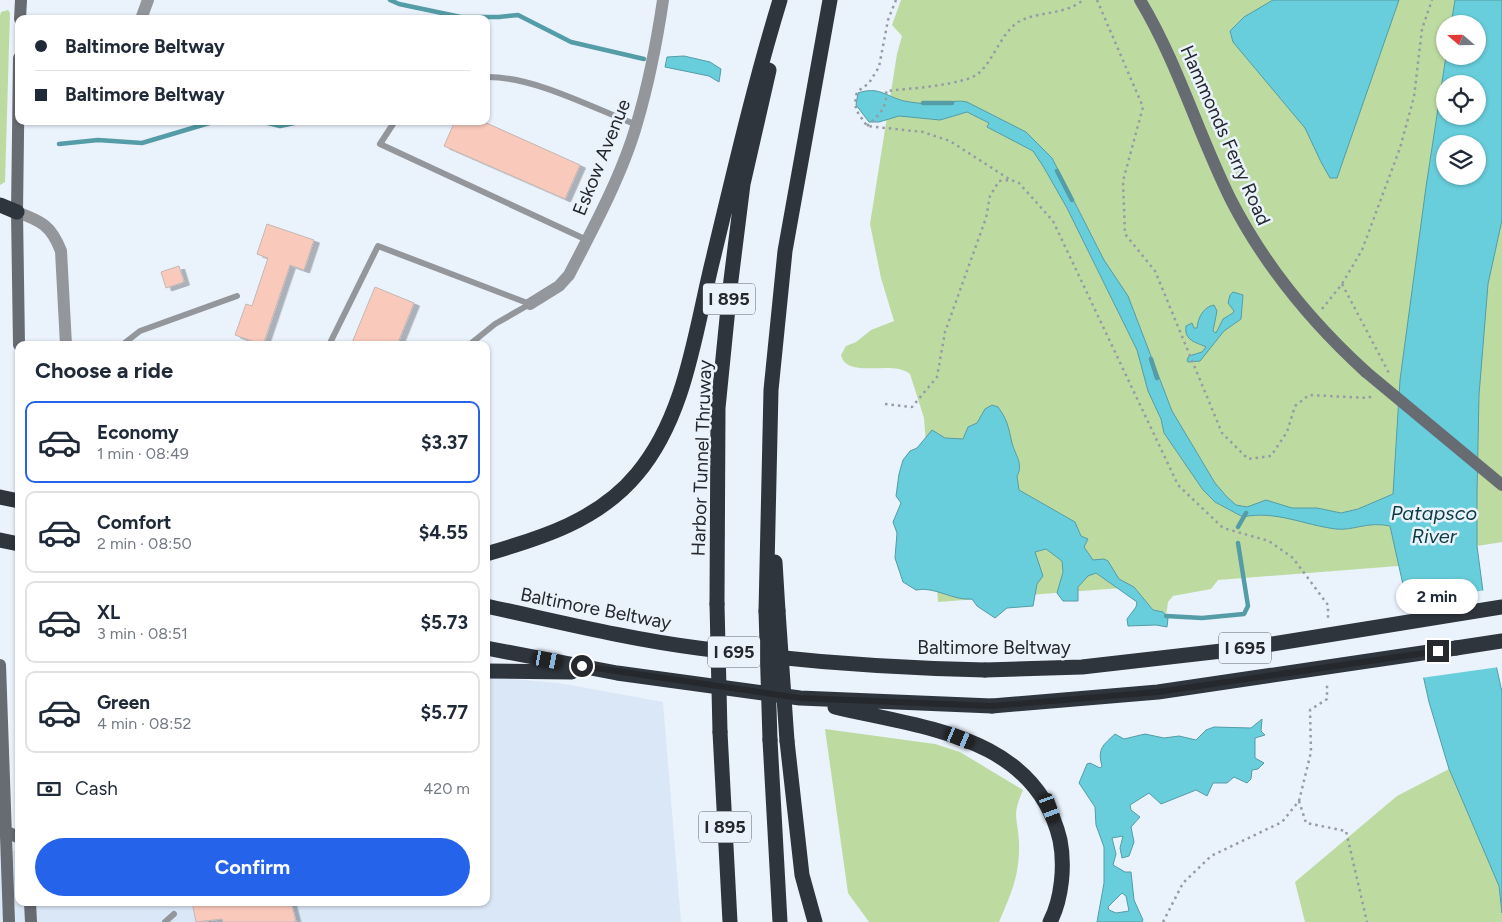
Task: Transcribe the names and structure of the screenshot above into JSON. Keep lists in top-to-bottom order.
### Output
{
  "streets": {
    "highway": [
      "I 895",
      "Harbor Tunnel Thruway",
      "Baltimore Beltway",
      "I 695"
    ],
    "street": ["Hammonds Ferry Road", "Eskow Avenue"]
  },
  "water": ["Patapsco River"],
  "north": "left",
  "page": {
    "banner": ["Baltimore Beltway", "Baltimore Beltway"],
    "heading": "Choose a ride",
    "list": [
      {
        "name": "Economy",
        "note": "1 min · 08:49",
        "value": "$3.37"
      },
      {
        "name": "Comfort",
        "note": "2 min · 08:50",
        "value": "$4.55"
      },
      {
        "name": "XL",
        "note": "3 min · 08:51",
        "value": "$5.73"
      },
      {
        "name": "Green",
        "note": "4 min · 08:52",
        "value": "$5.77"
      }
    ],
    "bubble": "2 min",
    "pay": ["Cash", "420 m"],
    "buttons": "Confirm"
  }
}
